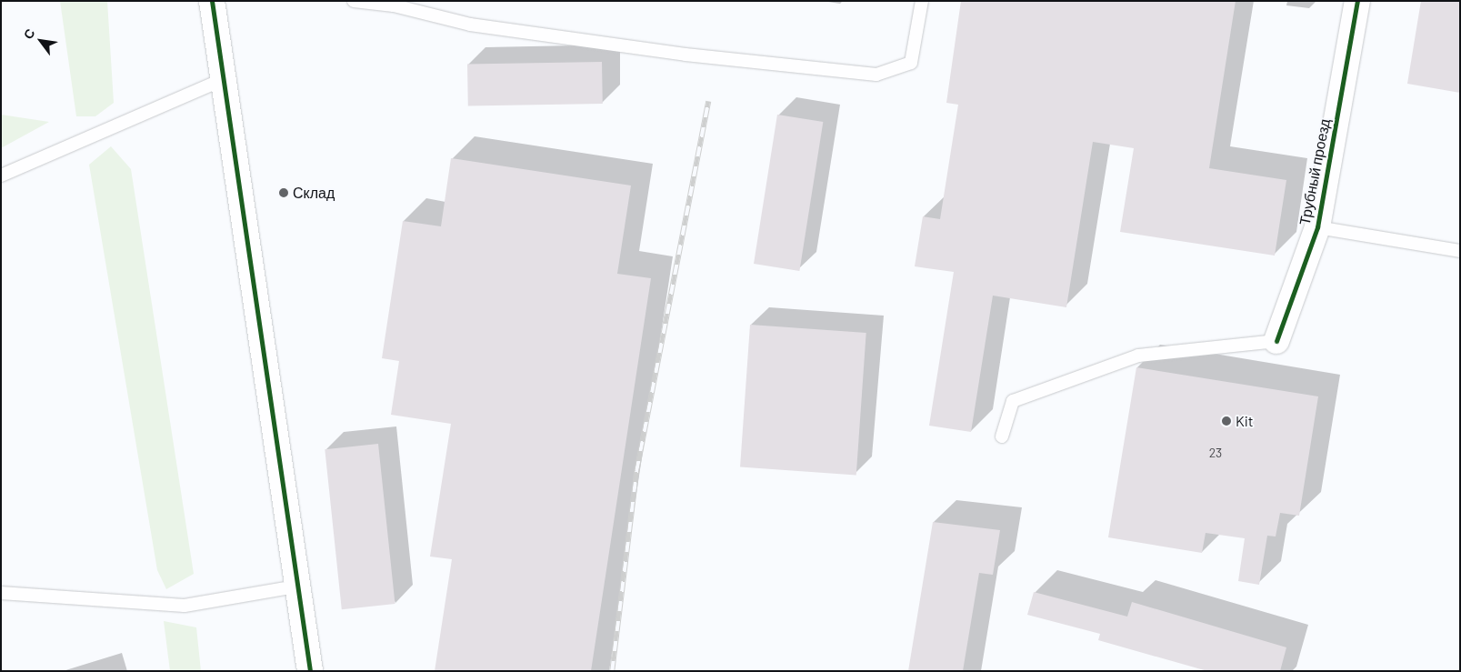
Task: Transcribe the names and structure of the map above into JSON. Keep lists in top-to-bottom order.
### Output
{
  "streets": {
    "street": ["Трубный проезд"]
  },
  "places": ["Склад", "Kit"],
  "house_numbers": ["23"],
  "north": "top left"
}
